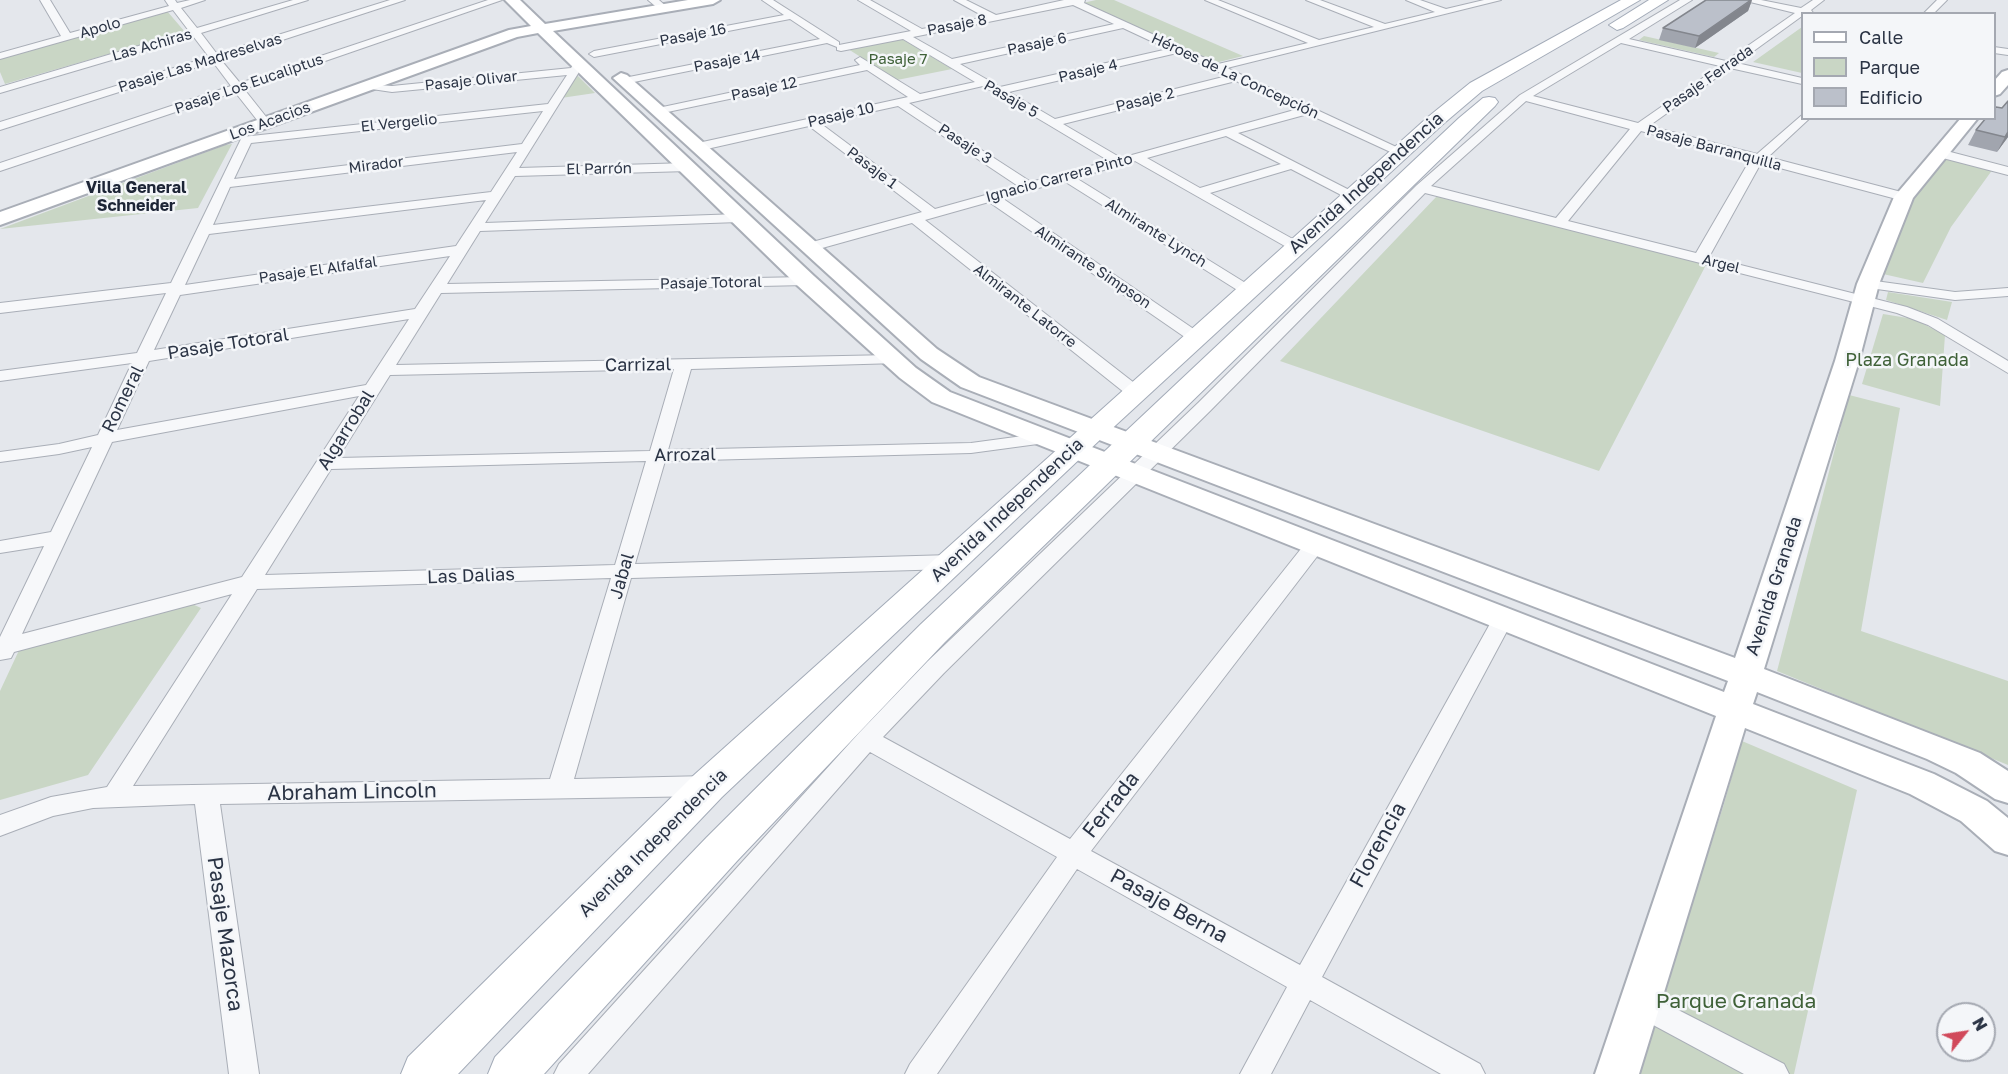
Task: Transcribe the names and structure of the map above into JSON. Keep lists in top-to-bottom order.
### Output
{
  "streets": {
    "main road": ["Los Acacios", "Avenida Independencia", "Avenida Granada"],
    "street": [
      "Pasaje 8",
      "Apolo",
      "Pasaje 16",
      "Pasaje 6",
      "Las Achiras",
      "Pasaje 14",
      "Pasaje Las Madreselvas",
      "Pasaje 4",
      "Héroes de La Concepción",
      "Pasaje Ferrada",
      "Pasaje Olivar",
      "Pasaje Los Eucaliptus",
      "Pasaje 12",
      "Pasaje 5",
      "Pasaje 2",
      "Pasaje 10",
      "El Vergelio",
      "Pasaje 3",
      "Pasaje Barranquilla",
      "Mirador",
      "Pasaje 1",
      "El Parrón",
      "Ignacio Carrera Pinto",
      "Almirante Lynch",
      "Argel",
      "Almirante Simpson",
      "Pasaje El Alfalfal",
      "Pasaje Totoral",
      "Almirante Latorre",
      "Carrizal",
      "Romeral",
      "Algarrobal",
      "Arrozal",
      "Las Dalias",
      "Jabal",
      "Abraham Lincoln",
      "Ferrada",
      "Florencia",
      "Pasaje Berna",
      "Pasaje Mazorca"
    ]
  },
  "crossings": [
    ["Pasaje 8", "Héroes de La Concepción"],
    ["Pasaje 8", "Pasaje 5"],
    ["Pasaje 16", "Pasaje Olivar"],
    ["Pasaje 16", "Algarrobal"],
    ["Pasaje 6", "Héroes de La Concepción"],
    ["Pasaje 6", "Pasaje 5"],
    ["Pasaje 4", "Héroes de La Concepción"],
    ["Pasaje 4", "Pasaje 5"],
    ["Héroes de La Concepción", "Pasaje 2"],
    ["Héroes de La Concepción", "Ignacio Carrera Pinto"],
    ["Héroes de La Concepción", "Avenida Independencia"],
    ["Pasaje Ferrada", "Pasaje Barranquilla"],
    ["Pasaje Ferrada", "Argel"],
    ["Pasaje Olivar", "Los Acacios"],
    ["Pasaje Olivar", "Algarrobal"],
    ["Pasaje 5", "Pasaje 2"],
    ["Pasaje 5", "Pasaje 10"],
    ["Pasaje 5", "Ignacio Carrera Pinto"],
    ["Pasaje 10", "Pasaje 3"],
    ["Pasaje 10", "Pasaje 1"],
    ["Los Acacios", "El Vergelio"],
    ["Los Acacios", "Romeral"],
    ["El Vergelio", "Romeral"],
    ["El Vergelio", "Algarrobal"],
    ["Pasaje 3", "Ignacio Carrera Pinto"],
    ["Pasaje Barranquilla", "Avenida Independencia"],
    ["Pasaje Barranquilla", "Avenida Granada"],
    ["Mirador", "Romeral"],
    ["Mirador", "Algarrobal"],
    ["Pasaje 1", "Ignacio Carrera Pinto"],
    ["El Parrón", "Algarrobal"],
    ["Ignacio Carrera Pinto", "Almirante Lynch"],
    ["Ignacio Carrera Pinto", "Almirante Simpson"],
    ["Ignacio Carrera Pinto", "Almirante Latorre"],
    ["Avenida Independencia", "Almirante Lynch"],
    ["Avenida Independencia", "Argel"],
    ["Avenida Independencia", "Almirante Simpson"],
    ["Avenida Independencia", "Almirante Latorre"],
    ["Avenida Independencia", "Arrozal"],
    ["Avenida Independencia", "Las Dalias"],
    ["Avenida Independencia", "Abraham Lincoln"],
    ["Avenida Independencia", "Pasaje Berna"],
    ["Argel", "Avenida Granada"],
    ["Pasaje El Alfalfal", "Romeral"],
    ["Pasaje El Alfalfal", "Algarrobal"],
    ["Pasaje Totoral", "Romeral"],
    ["Pasaje Totoral", "Algarrobal"],
    ["Carrizal", "Algarrobal"],
    ["Carrizal", "Jabal"],
    ["Romeral", "Las Dalias"],
    ["Algarrobal", "Arrozal"],
    ["Algarrobal", "Las Dalias"],
    ["Algarrobal", "Abraham Lincoln"],
    ["Arrozal", "Jabal"],
    ["Las Dalias", "Jabal"],
    ["Jabal", "Abraham Lincoln"],
    ["Abraham Lincoln", "Pasaje Mazorca"],
    ["Ferrada", "Pasaje Berna"],
    ["Florencia", "Pasaje Berna"]
  ],
  "districts": ["Villa General Schneider"],
  "parks": ["Pasaje 7", "Plaza Granada", "Parque Granada"],
  "legend": ["Calle", "Parque", "Edificio"],
  "north": "top right"
}
